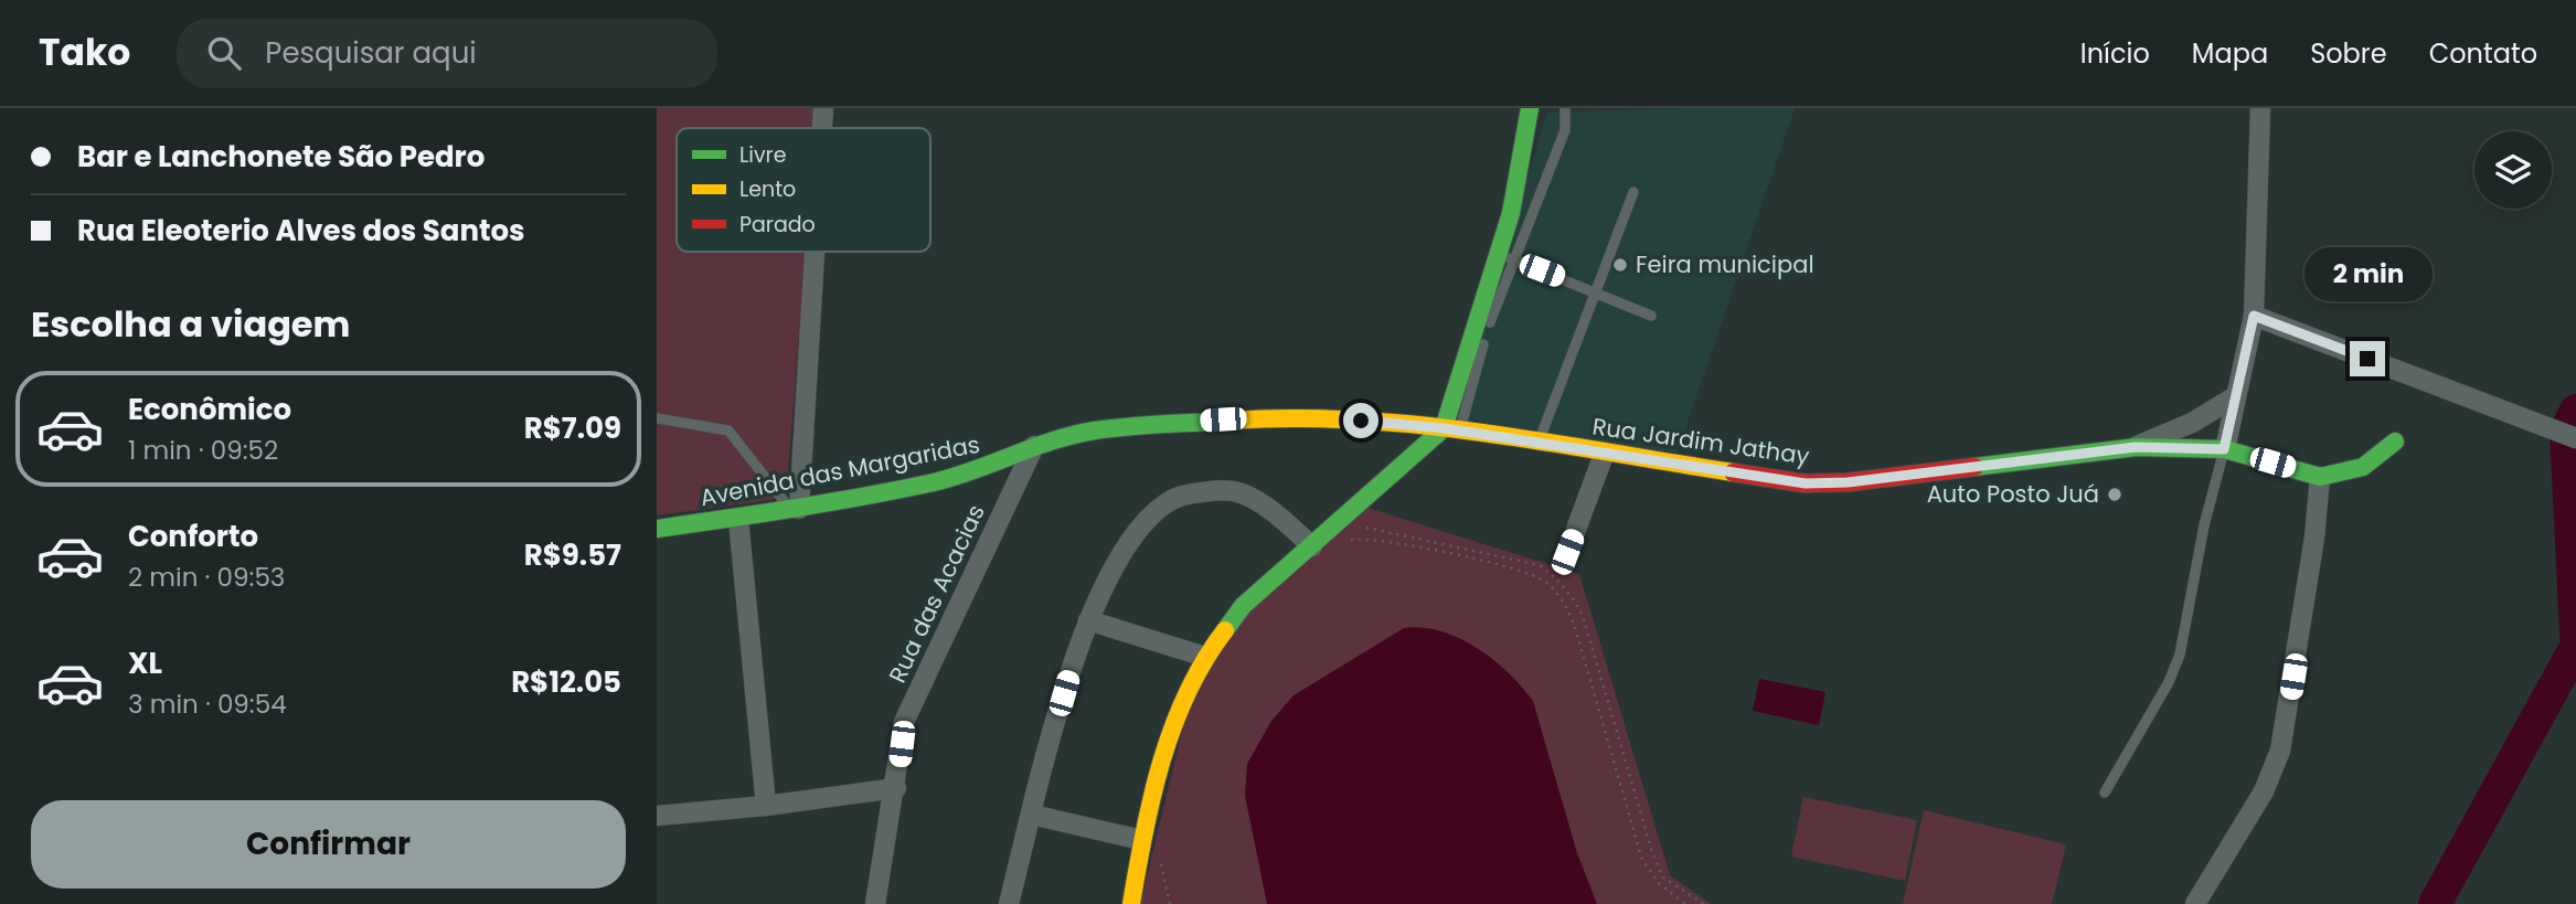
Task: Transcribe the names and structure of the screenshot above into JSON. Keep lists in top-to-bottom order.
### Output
{
  "streets": {
    "street": ["Rua Jardim Jathay", "Avenida das Margaridas", "Rua das Acacias"]
  },
  "crossings": [
    ["Rua Jardim Jathay", "Avenida das Margaridas"],
    ["Avenida das Margaridas", "Rua das Acacias"]
  ],
  "places": ["Feira municipal", "Auto Posto Juá"],
  "legend": ["Livre", "Lento", "Parado"],
  "page": {
    "header": "Tako",
    "search": "Pesquisar aqui",
    "nav": [
      "Início",
      "Mapa",
      "Sobre",
      "Contato"
    ],
    "banner": ["Bar e Lanchonete São Pedro", "Rua Eleoterio Alves dos Santos"],
    "bubble": "2 min",
    "heading": "Escolha a viagem",
    "list": [
      {
        "name": "Econômico",
        "note": "1 min · 09:52",
        "value": "R$7.09"
      },
      {
        "name": "Conforto",
        "note": "2 min · 09:53",
        "value": "R$9.57"
      },
      {
        "name": "XL",
        "note": "3 min · 09:54",
        "value": "R$12.05"
      }
    ],
    "buttons": "Confirmar"
  }
}
